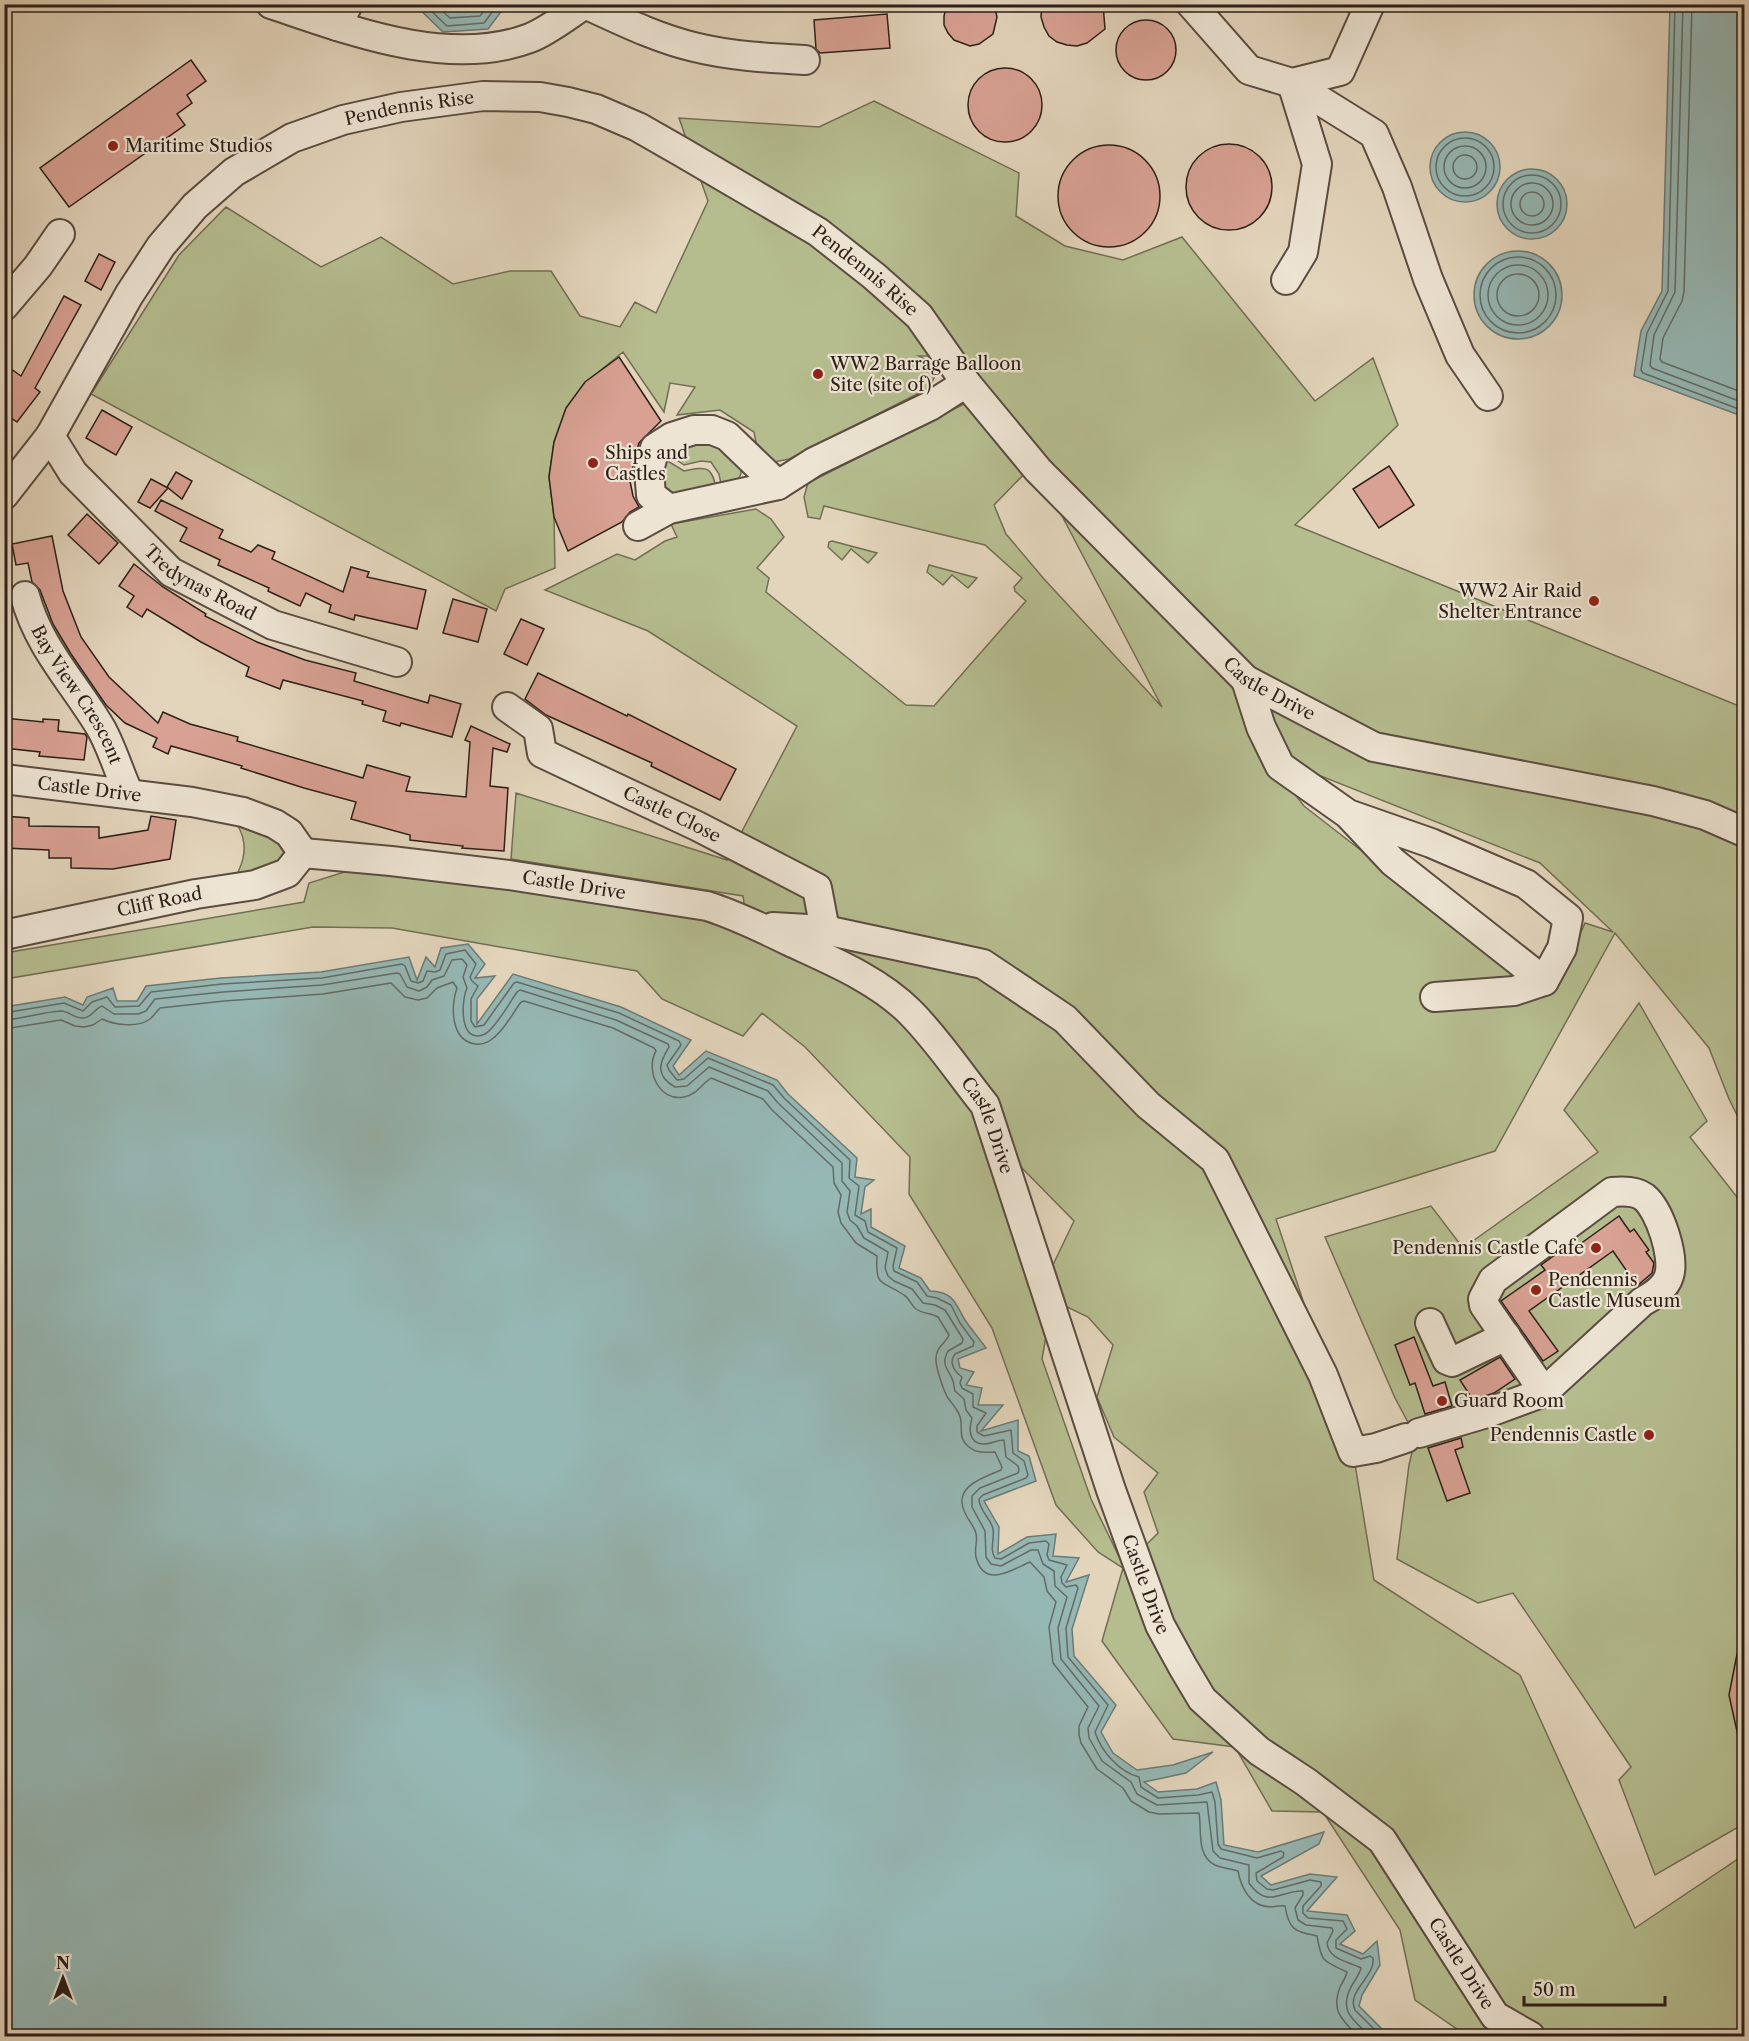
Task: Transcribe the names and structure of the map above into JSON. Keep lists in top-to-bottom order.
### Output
{
  "streets": {
    "street": [
      "Pendennis Rise",
      "Tredynas Road",
      "Castle Drive",
      "Bay View Crescent",
      "Castle Close",
      "Cliff Road"
    ]
  },
  "crossings": [
    ["Pendennis Rise", "Tredynas Road"],
    ["Pendennis Rise", "Castle Drive"],
    ["Castle Drive", "Bay View Crescent"],
    ["Castle Drive", "Cliff Road"]
  ],
  "places": [
    "Maritime Studios",
    "WW2 Barrage Balloon Site (site of)",
    "Ships and Castles",
    "WW2 Air Raid Shelter Entrance",
    "Pendennis Castle Cafe",
    "Pendennis Castle Museum",
    "Guard Room",
    "Pendennis Castle"
  ],
  "scale_bar": "50 m",
  "north": "top"
}
